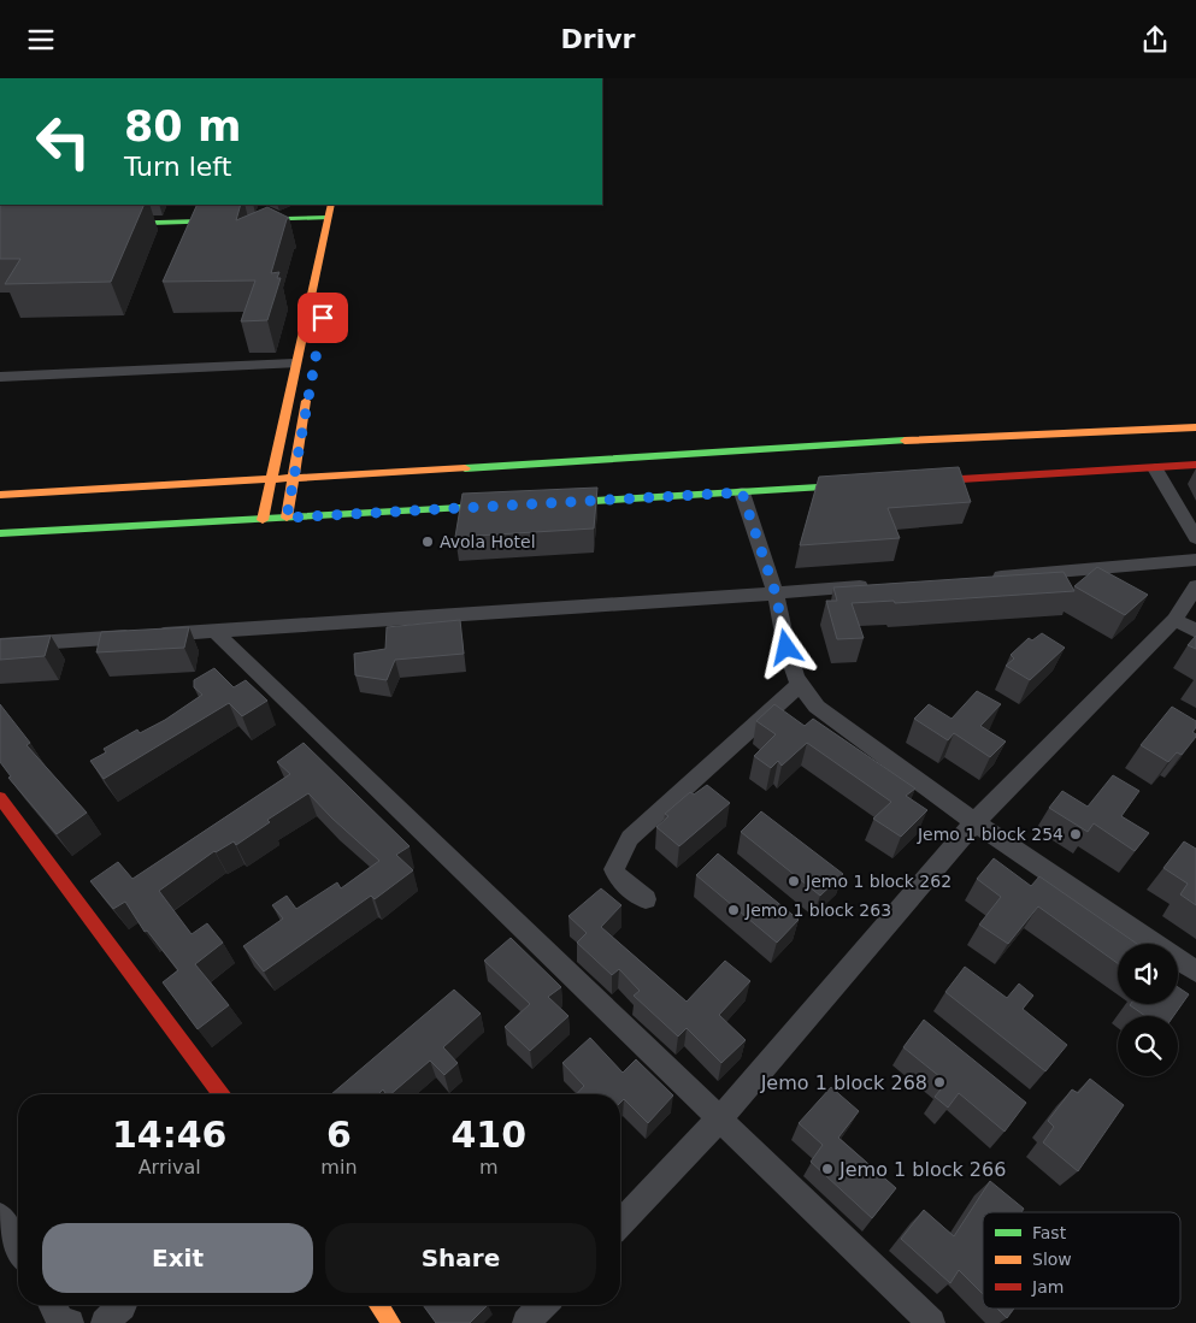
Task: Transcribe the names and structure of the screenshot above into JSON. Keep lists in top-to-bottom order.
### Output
{
  "places": [
    "Avola Hotel",
    "Jemo 1 block 254",
    "Jemo 1 block 262",
    "Jemo 1 block 263",
    "Jemo 1 block 268",
    "Jemo 1 block 266"
  ],
  "legend": ["Fast", "Slow", "Jam"],
  "page": {
    "header": "Drivr",
    "turn": ["80 m", "Turn left"],
    "eta": [
      "14:46",
      "Arrival",
      "6",
      "min",
      "410",
      "m"
    ],
    "buttons": ["Exit", "Share"]
  }
}
